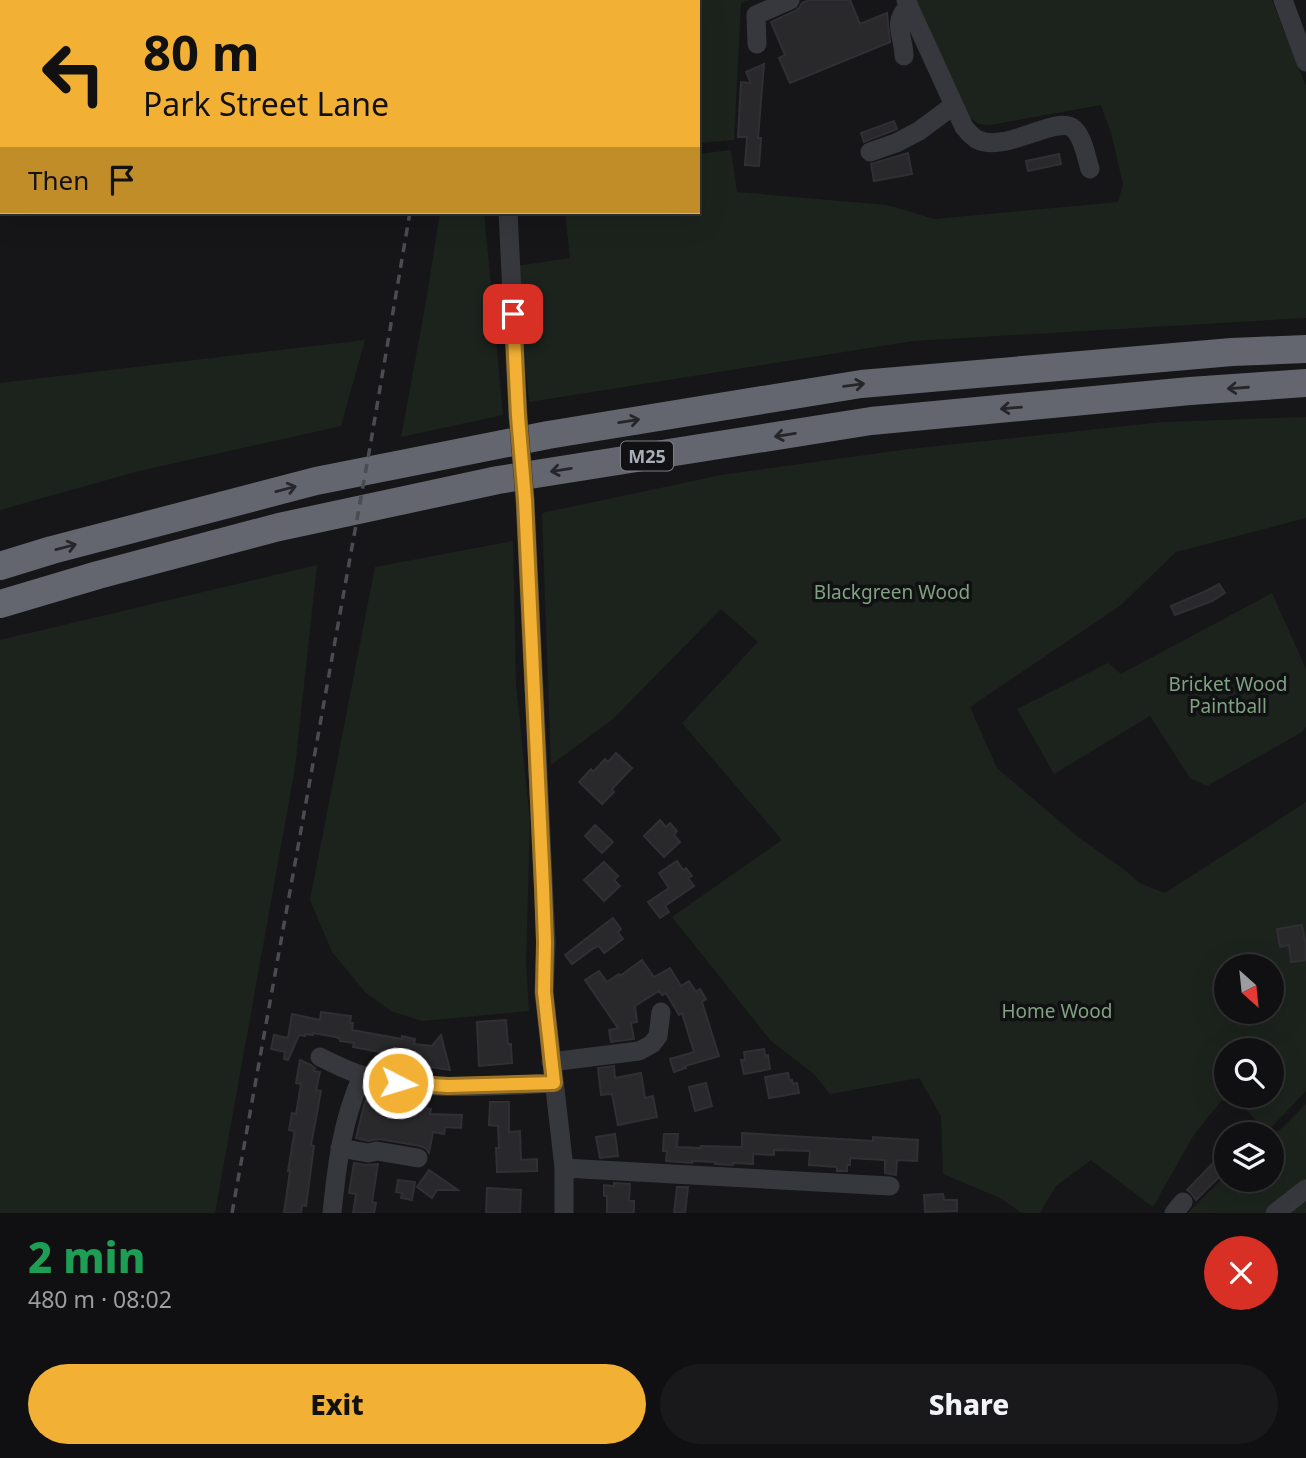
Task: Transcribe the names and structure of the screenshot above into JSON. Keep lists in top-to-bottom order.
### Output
{
  "streets": {
    "highway": ["M25"]
  },
  "parks": ["Blackgreen Wood", "Bricket Wood Paintball", "Home Wood"],
  "north": "bottom right",
  "page": {
    "turn": ["80 m", "Park Street Lane"],
    "then": "Then",
    "heading": ["2 min", "480 m · 08:02"],
    "buttons": ["Exit", "Share"]
  }
}
